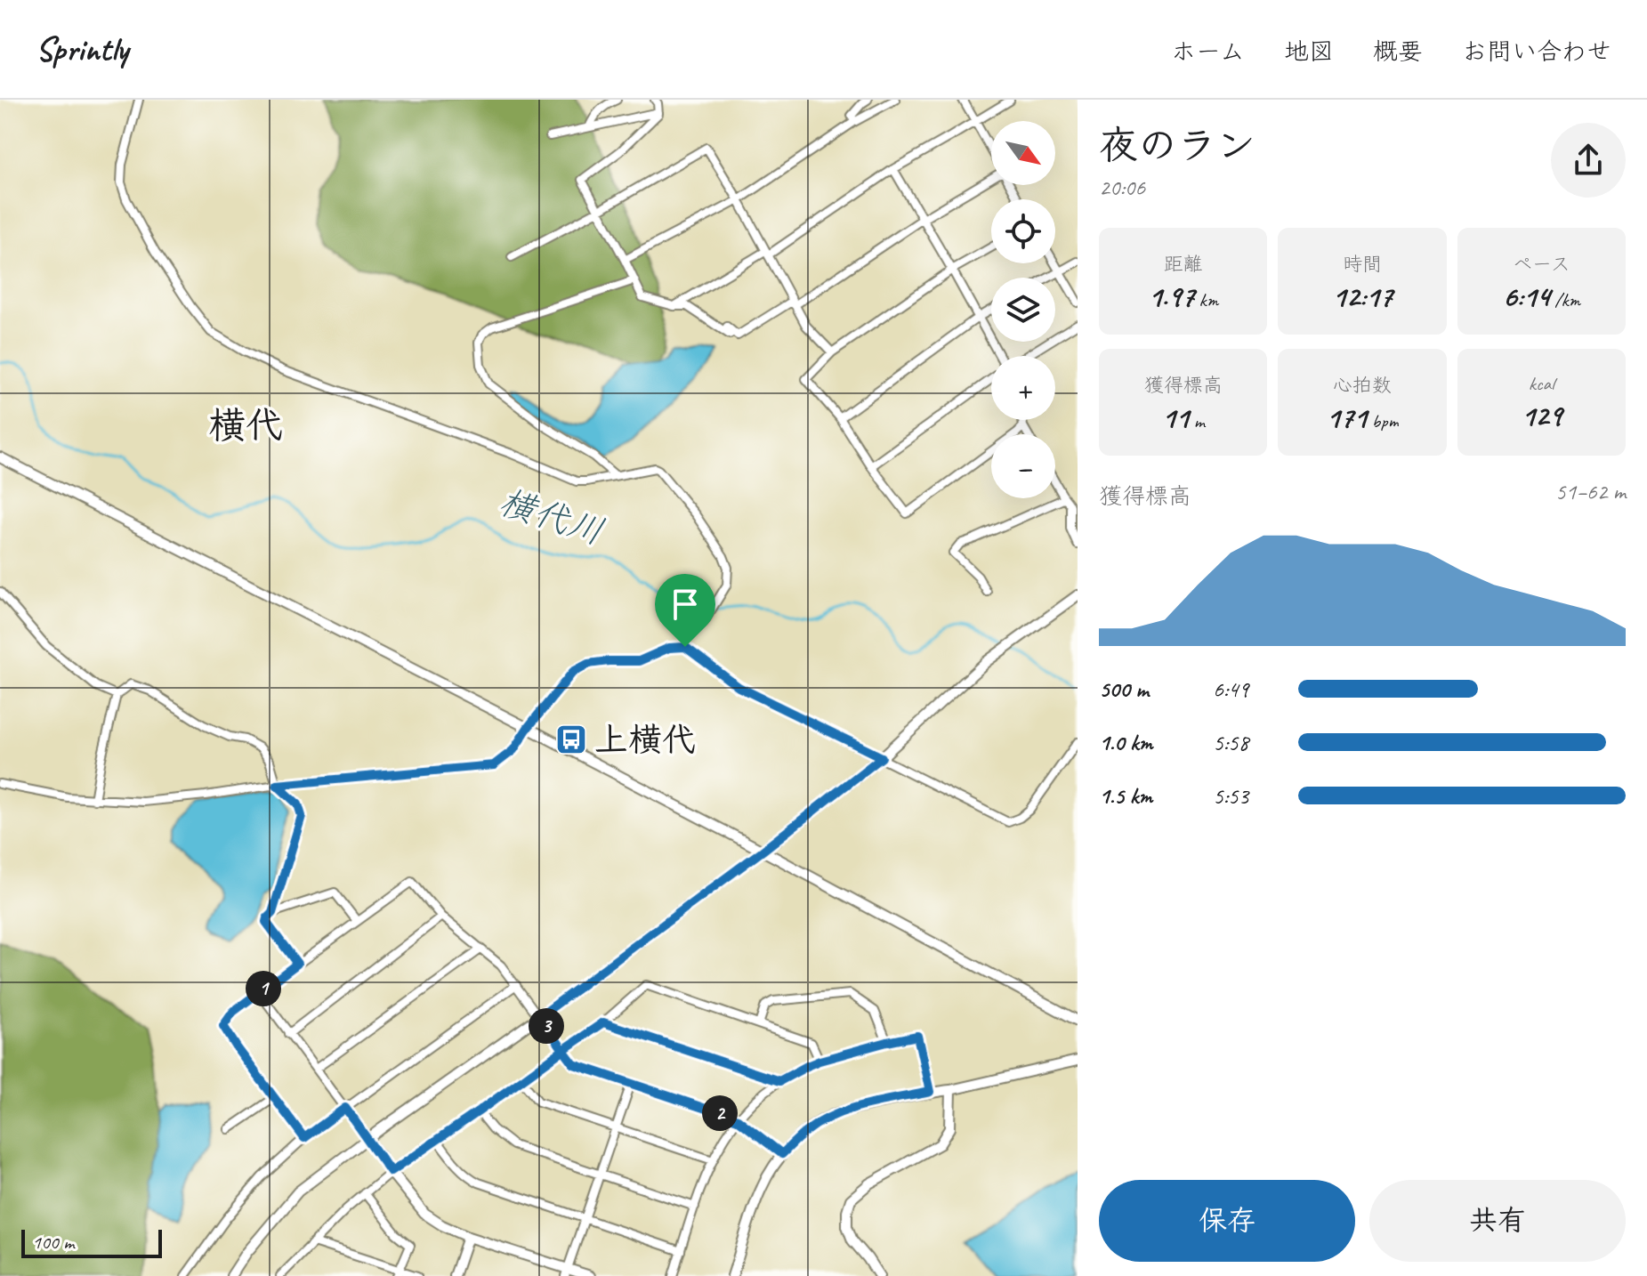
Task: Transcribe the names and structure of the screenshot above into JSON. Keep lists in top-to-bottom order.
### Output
{
  "districts": ["横代"],
  "water": ["横代川"],
  "places": {
    "bus stop": ["上横代"]
  },
  "scale_bar": "100 m",
  "north": "bottom right",
  "page": {
    "header": "Sprintly",
    "nav": [
      "ホーム",
      "地図",
      "概要",
      "お問い合わせ"
    ],
    "heading": ["夜のラン", "20:06"],
    "map_buttons": ["+", "−"],
    "stats": [
      ["距離", "1.97 km"],
      ["時間", "12:17"],
      ["ペース", "6:14 /km"],
      ["獲得標高", "11 m"],
      ["心拍数", "171 bpm"],
      ["kcal", "129"]
    ],
    "chart": ["獲得標高", "51–62 m"],
    "list": [
      {
        "name": "500 m",
        "note": "6:49"
      },
      {
        "name": "1.0 km",
        "note": "5:58"
      },
      {
        "name": "1.5 km",
        "note": "5:53"
      }
    ],
    "pins": ["1", "3", "2"],
    "buttons": ["保存", "共有"],
    "scale": "100 m"
  }
}
